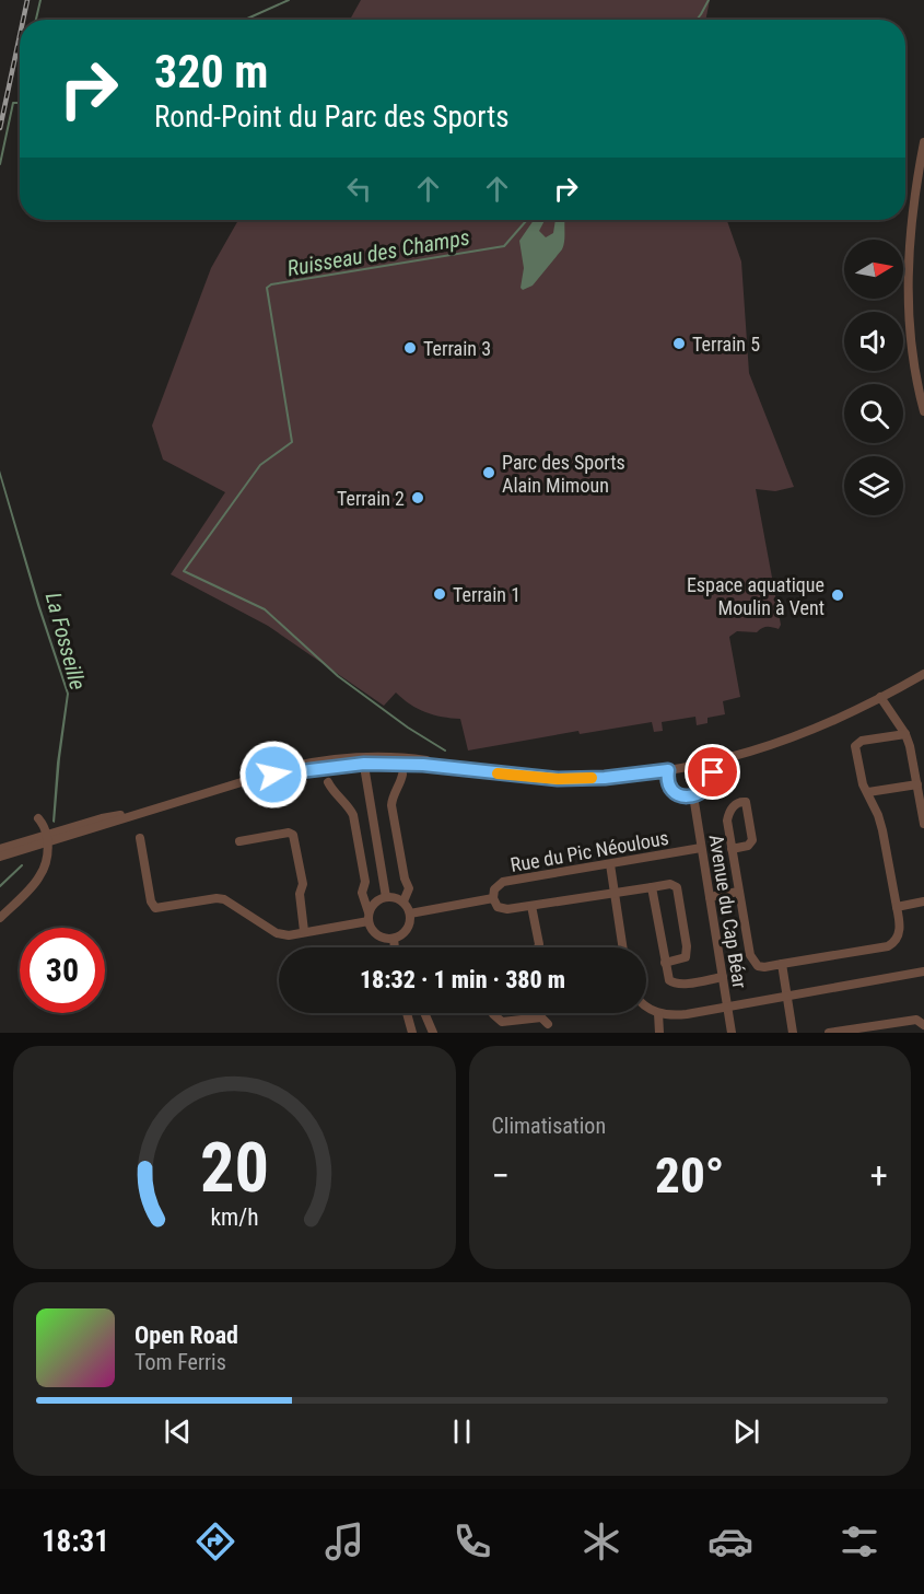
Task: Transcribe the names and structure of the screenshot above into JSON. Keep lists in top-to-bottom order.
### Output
{
  "streets": {
    "street": ["Rue du Pic Néoulous", "Avenue du Cap Béar"]
  },
  "crossings": [
    ["Rue du Pic Néoulous", "Avenue du Cap Béar"]
  ],
  "water": ["Ruisseau des Champs", "La Fosseille"],
  "places": [
    "Terrain 5",
    "Terrain 3",
    "Parc des Sports Alain Mimoun",
    "Terrain 2",
    "Terrain 1",
    "Espace aquatique Moulin à Vent"
  ],
  "north": "right",
  "page": {
    "turn": ["320 m", "Rond-Point du Parc des Sports"],
    "limit": "30",
    "trip": "18:32 · 1 min · 380 m",
    "tile": "Climatisation",
    "heat": ["−", "20°", "+"],
    "song": ["Open Road", "Tom Ferris"],
    "tabs": "18:31",
    "gauge": ["20", "km/h"]
  }
}
